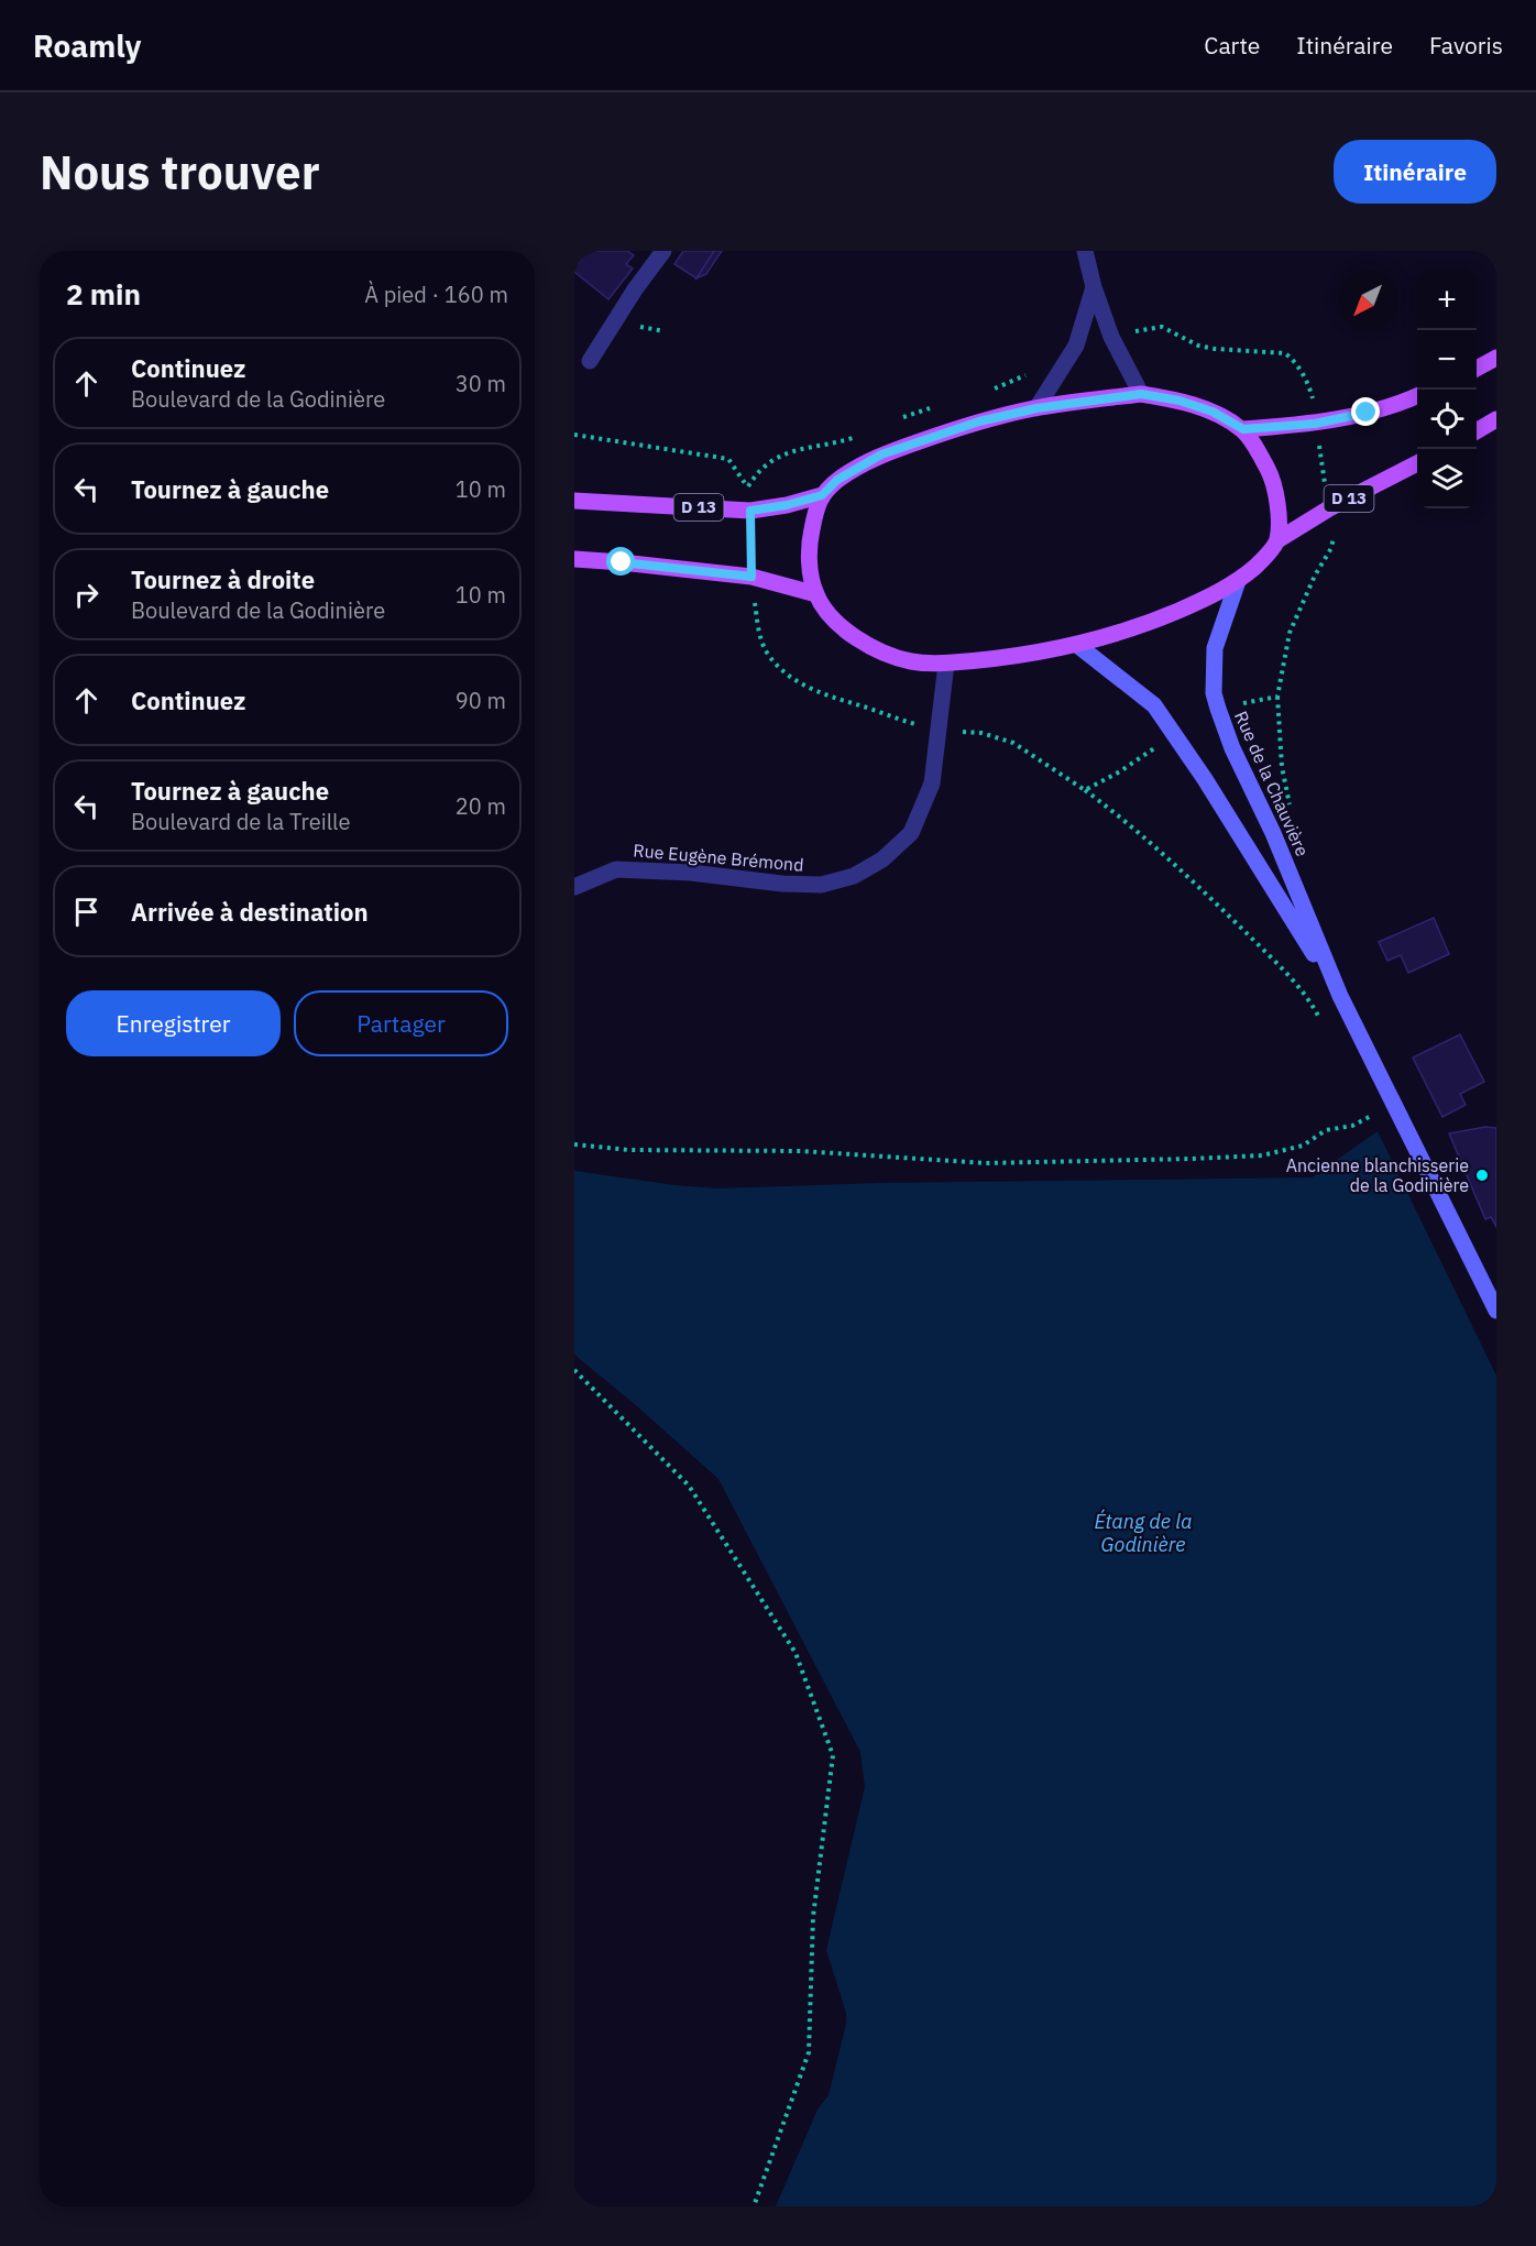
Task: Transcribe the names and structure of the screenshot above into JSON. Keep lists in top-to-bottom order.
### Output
{
  "streets": {
    "main road": ["D 13", "Rue de la Chauvière"],
    "street": ["Rue Eugène Brémond"]
  },
  "water": ["Étang de la Godinière"],
  "places": ["Ancienne blanchisserie de la Godinière"],
  "north": "bottom left",
  "page": {
    "header": "Roamly",
    "nav": ["Carte", "Itinéraire", "Favoris"],
    "buttons": [
      "Itinéraire",
      ["Enregistrer", "Partager"]
    ],
    "title": "Nous trouver",
    "heading": ["2 min", "À pied · 160 m"],
    "map_buttons": ["+", "−"],
    "list": [
      ["Continuez", "Boulevard de la Godinière", "30 m"],
      ["Tournez à gauche", "10 m"],
      ["Tournez à droite", "Boulevard de la Godinière", "10 m"],
      ["Continuez", "90 m"],
      ["Tournez à gauche", "Boulevard de la Treille", "20 m"],
      "Arrivée à destination"
    ]
  }
}
